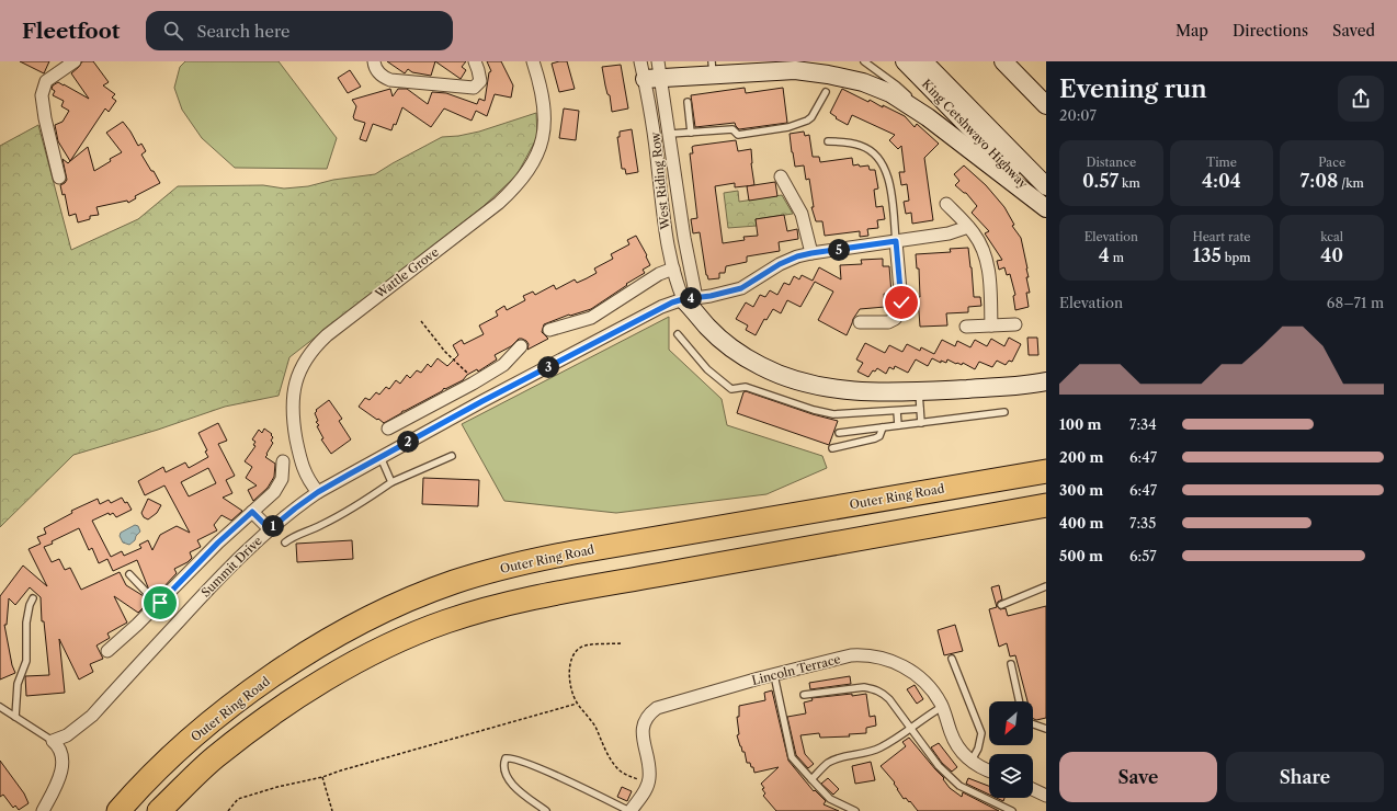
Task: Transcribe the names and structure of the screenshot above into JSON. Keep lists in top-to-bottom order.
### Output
{
  "streets": {
    "highway": ["Outer Ring Road"],
    "main road": ["King Cetshwayo Highway"],
    "street": [
      "West Riding Row",
      "Wattle Grove",
      "Summit Drive",
      "Lincoln Terrace"
    ]
  },
  "crossings": [
    ["West Riding Row", "Summit Drive"],
    ["Wattle Grove", "Summit Drive"]
  ],
  "north": "bottom left",
  "page": {
    "header": "Fleetfoot",
    "search": "Search here",
    "nav": ["Map", "Directions", "Saved"],
    "heading": ["Evening run", "20:07"],
    "stats": [
      ["Distance", "0.57 km"],
      ["Time", "4:04"],
      ["Pace", "7:08 /km"],
      ["Elevation", "4 m"],
      ["Heart rate", "135 bpm"],
      ["kcal", "40"]
    ],
    "pins": [
      "5",
      "4",
      "3",
      "2",
      "1"
    ],
    "chart": ["Elevation", "68–71 m"],
    "list": [
      {
        "name": "100 m",
        "note": "7:34"
      },
      {
        "name": "200 m",
        "note": "6:47"
      },
      {
        "name": "300 m",
        "note": "6:47"
      },
      {
        "name": "400 m",
        "note": "7:35"
      },
      {
        "name": "500 m",
        "note": "6:57"
      }
    ],
    "buttons": ["Save", "Share"]
  }
}
